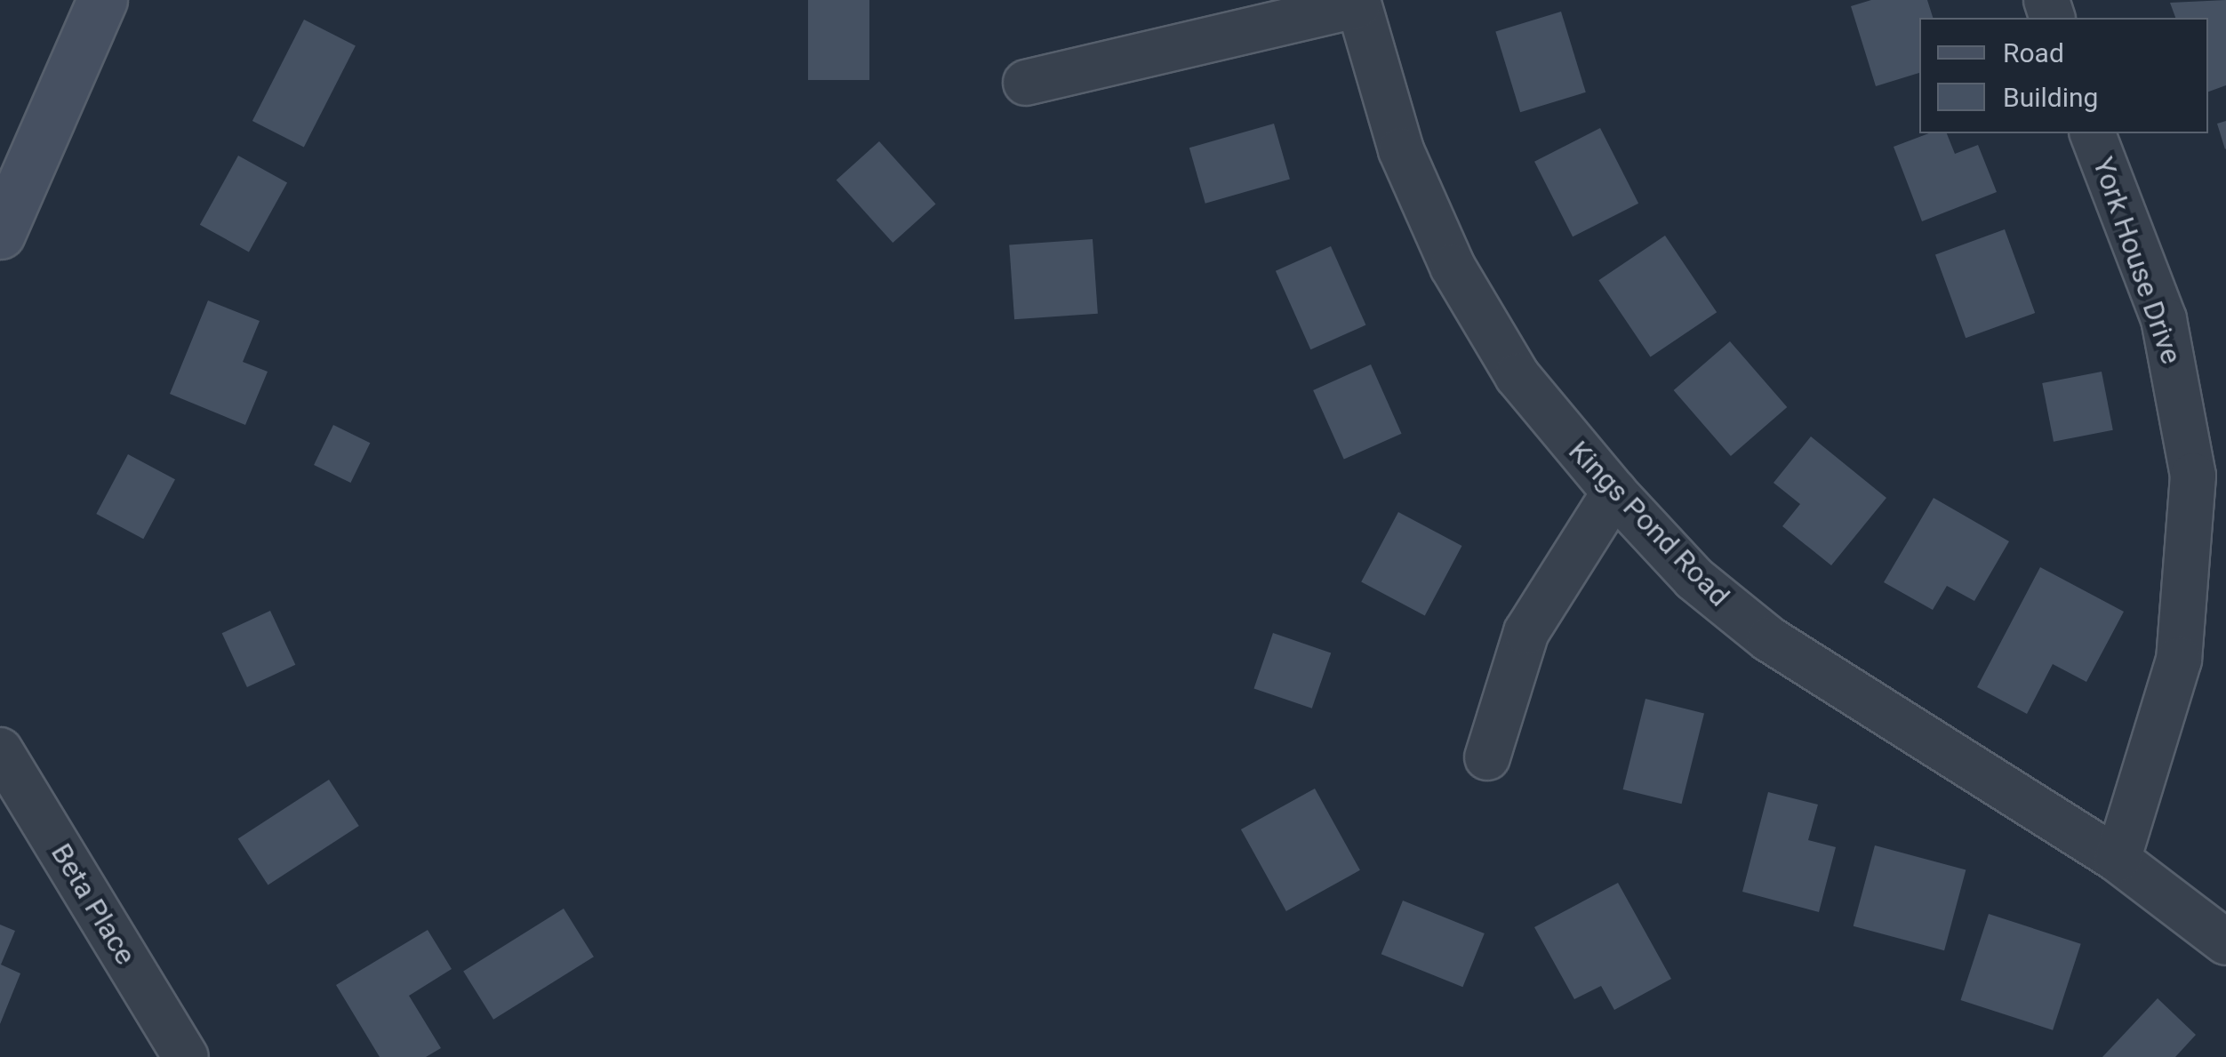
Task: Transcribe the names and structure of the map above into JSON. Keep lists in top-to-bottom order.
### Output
{
  "streets": {
    "street": ["York House Drive", "Kings Pond Road", "Beta Place"]
  },
  "crossings": [
    ["York House Drive", "Kings Pond Road"]
  ],
  "legend": ["Road", "Building"]
}
